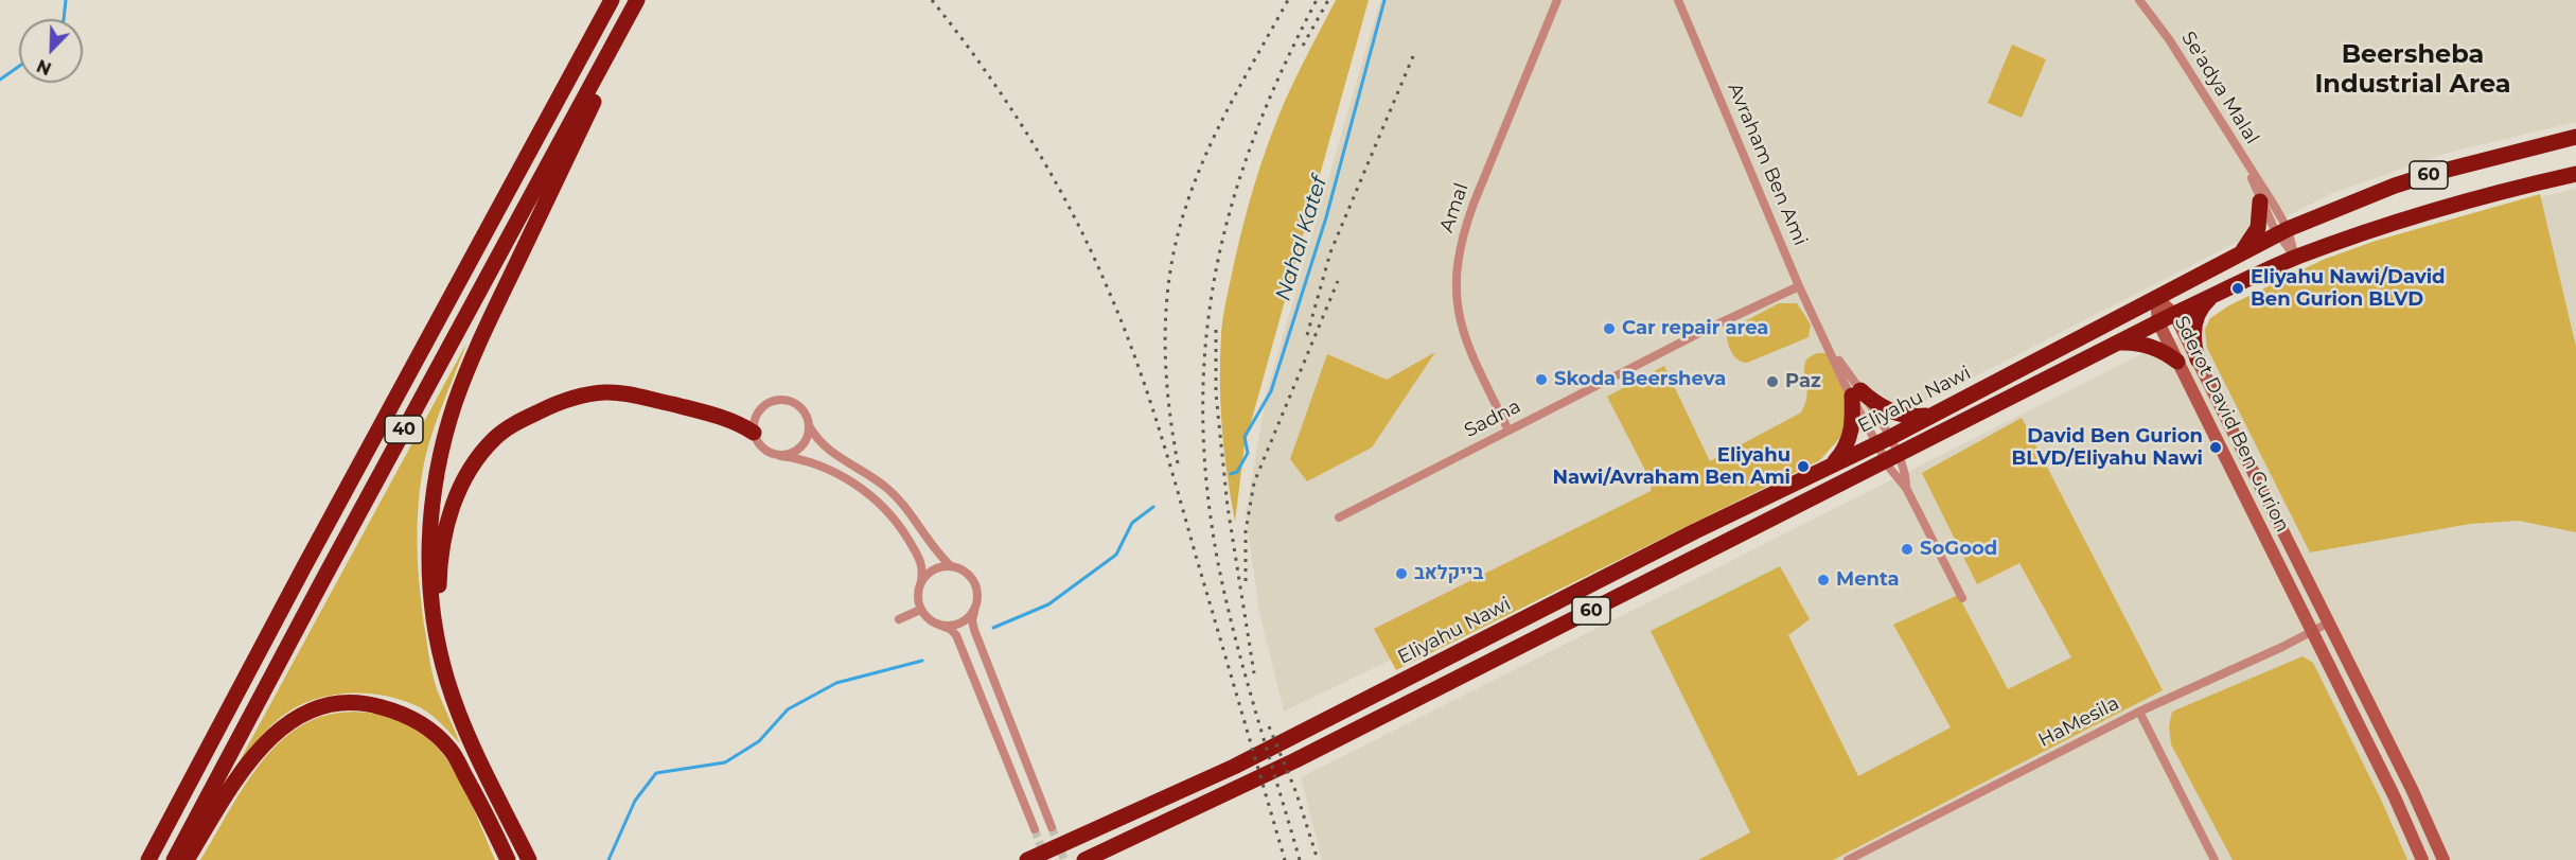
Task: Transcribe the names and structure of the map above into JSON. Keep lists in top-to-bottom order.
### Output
{
  "streets": {
    "highway": ["60", "Eliyahu Nawi", "40"],
    "main road": ["Sderot David Ben Gurion"],
    "street": [
      "Se'adya Malal",
      "Avraham Ben Ami",
      "Amal",
      "Sadna",
      "HaMesila"
    ]
  },
  "crossings": [
    ["Se'adya Malal", "60"],
    ["Se'adya Malal", "Eliyahu Nawi"],
    ["Avraham Ben Ami", "60"],
    ["Avraham Ben Ami", "Eliyahu Nawi"],
    ["Avraham Ben Ami", "Sadna"],
    ["60", "Sderot David Ben Gurion"],
    ["Amal", "Sadna"],
    ["Eliyahu Nawi", "Sderot David Ben Gurion"],
    ["Sderot David Ben Gurion", "HaMesila"]
  ],
  "districts": ["Beersheba Industrial Area"],
  "water": ["Nahal Katef"],
  "places": [
    "Eliyahu Nawi/David Ben Gurion BLVD",
    "Car repair area",
    "Skoda Beersheva",
    "Paz",
    "David Ben Gurion BLVD/Eliyahu Nawi",
    "Eliyahu Nawi/Avraham Ben Ami",
    "SoGood",
    "בייקלאב",
    "Menta"
  ],
  "north": "bottom left"
}
